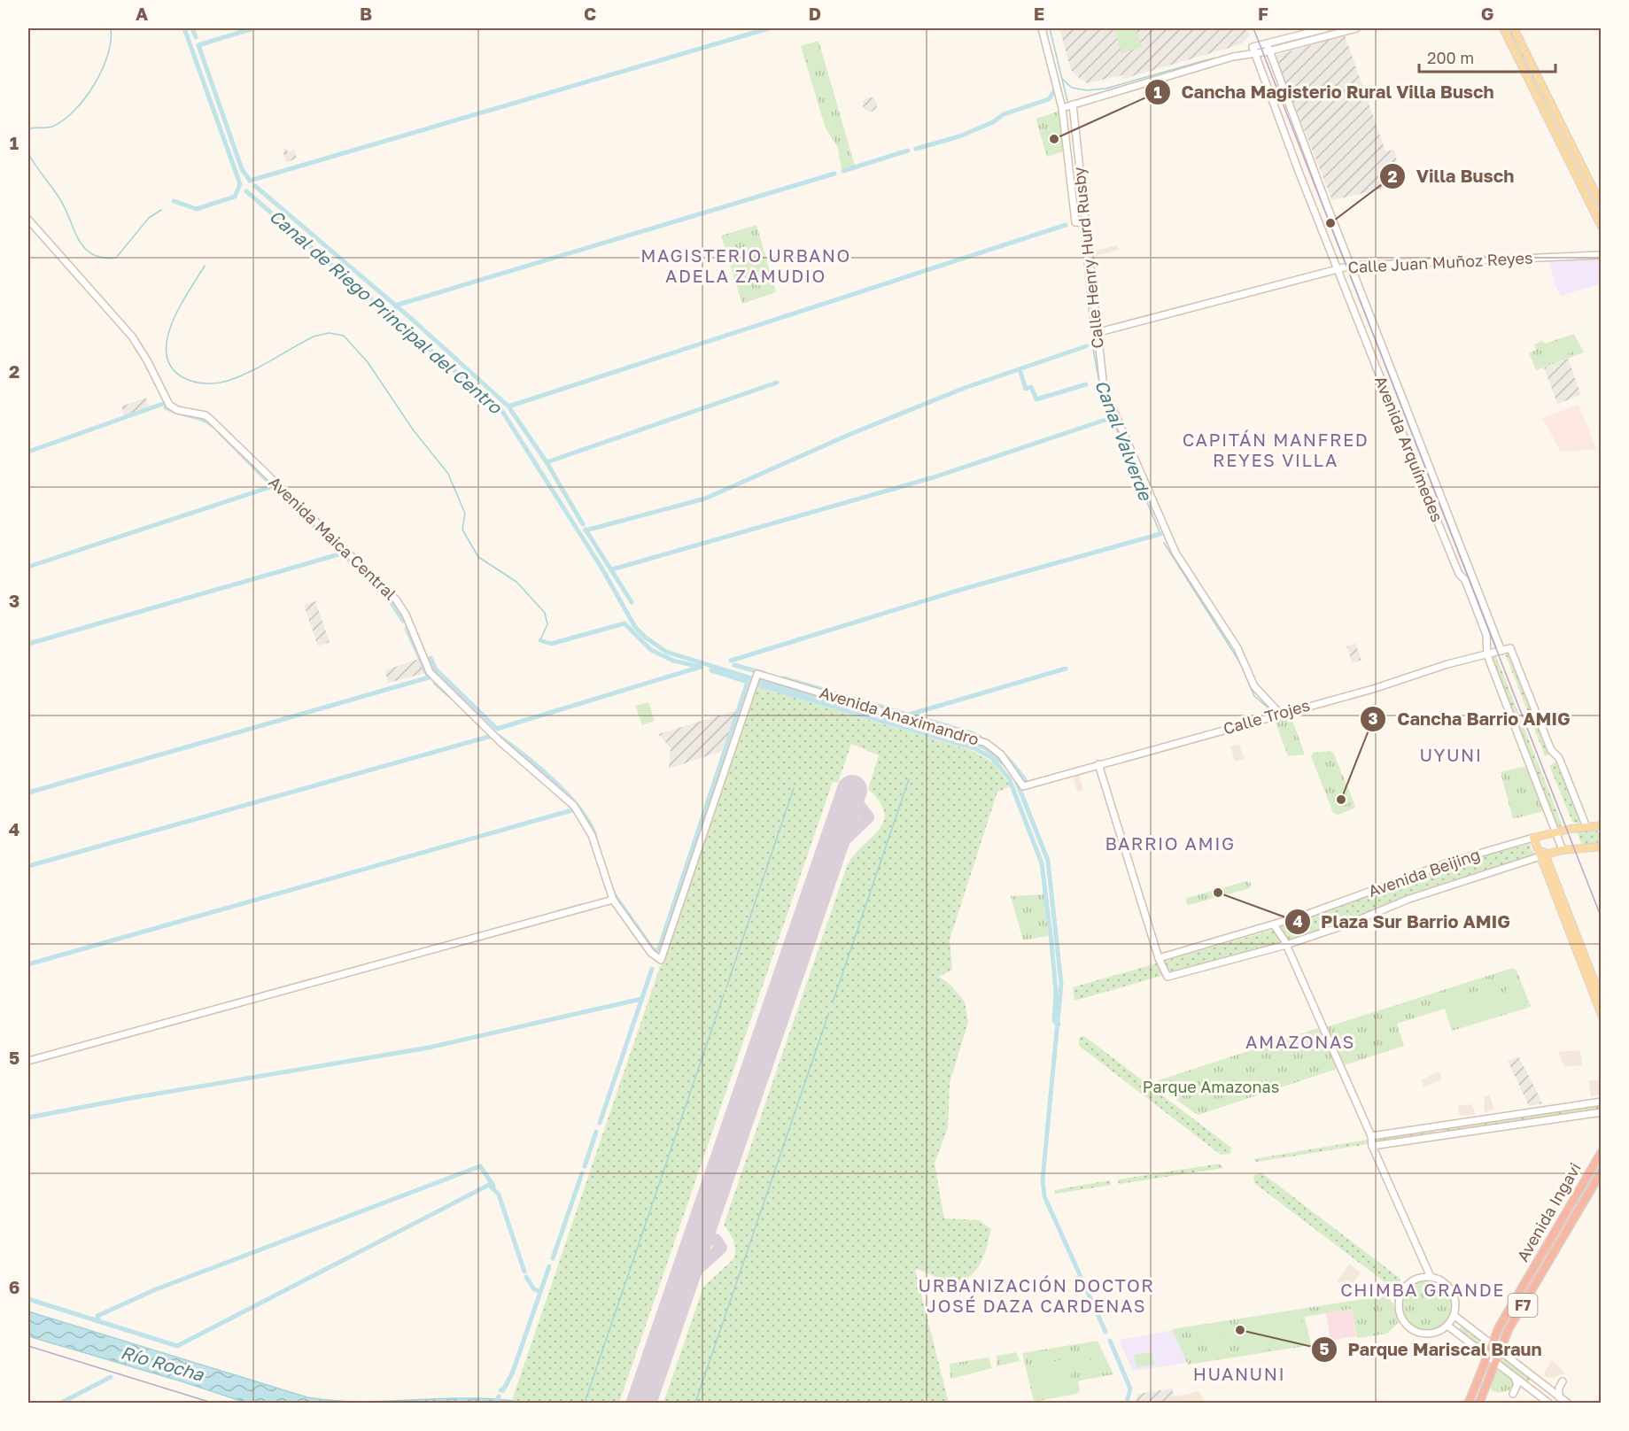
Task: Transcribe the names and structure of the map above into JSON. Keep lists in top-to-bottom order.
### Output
{
  "streets": {
    "highway": ["Avenida Ingavi", "F7"],
    "main road": ["Avenida Beijing"],
    "street": [
      "Calle Henry Hurd Rusby",
      "Calle Juan Muñoz Reyes",
      "Avenida Arquímedes",
      "Avenida Maica Central",
      "Avenida Anaximandro",
      "Calle Trojes"
    ]
  },
  "crossings": [
    ["Calle Henry Hurd Rusby", "Calle Juan Muñoz Reyes"],
    ["Calle Henry Hurd Rusby", "Calle Trojes"],
    ["Calle Juan Muñoz Reyes", "Avenida Arquímedes"],
    ["Avenida Arquímedes", "Calle Trojes"],
    ["Avenida Arquímedes", "Avenida Beijing"],
    ["Avenida Maica Central", "Avenida Anaximandro"],
    ["Avenida Anaximandro", "Calle Trojes"],
    ["Calle Trojes", "Avenida Beijing"]
  ],
  "districts": [
    "MAGISTERIO URBANO ADELA ZAMUDIO",
    "CAPITÁN MANFRED REYES VILLA",
    "UYUNI",
    "BARRIO AMIG",
    "AMAZONAS",
    "URBANIZACIÓN DOCTOR JOSÉ DAZA CARDENAS",
    "CHIMBA GRANDE",
    "HUANUNI"
  ],
  "water": ["Canal de Riego Principal del Centro", "Canal Valverde", "Río Rocha"],
  "parks": ["Parque Amazonas"],
  "places": [
    "Cancha Magisterio Rural Villa Busch",
    "Villa Busch",
    "Cancha Barrio AMIG",
    "Plaza Sur Barrio AMIG",
    "Parque Mariscal Braun"
  ],
  "scale_bar": "200 m",
  "grid": {
    "columns": [
      "A",
      "B",
      "C",
      "D",
      "E",
      "F",
      "G"
    ],
    "rows": [
      "1",
      "2",
      "3",
      "4",
      "5",
      "6"
    ]
  }
}
